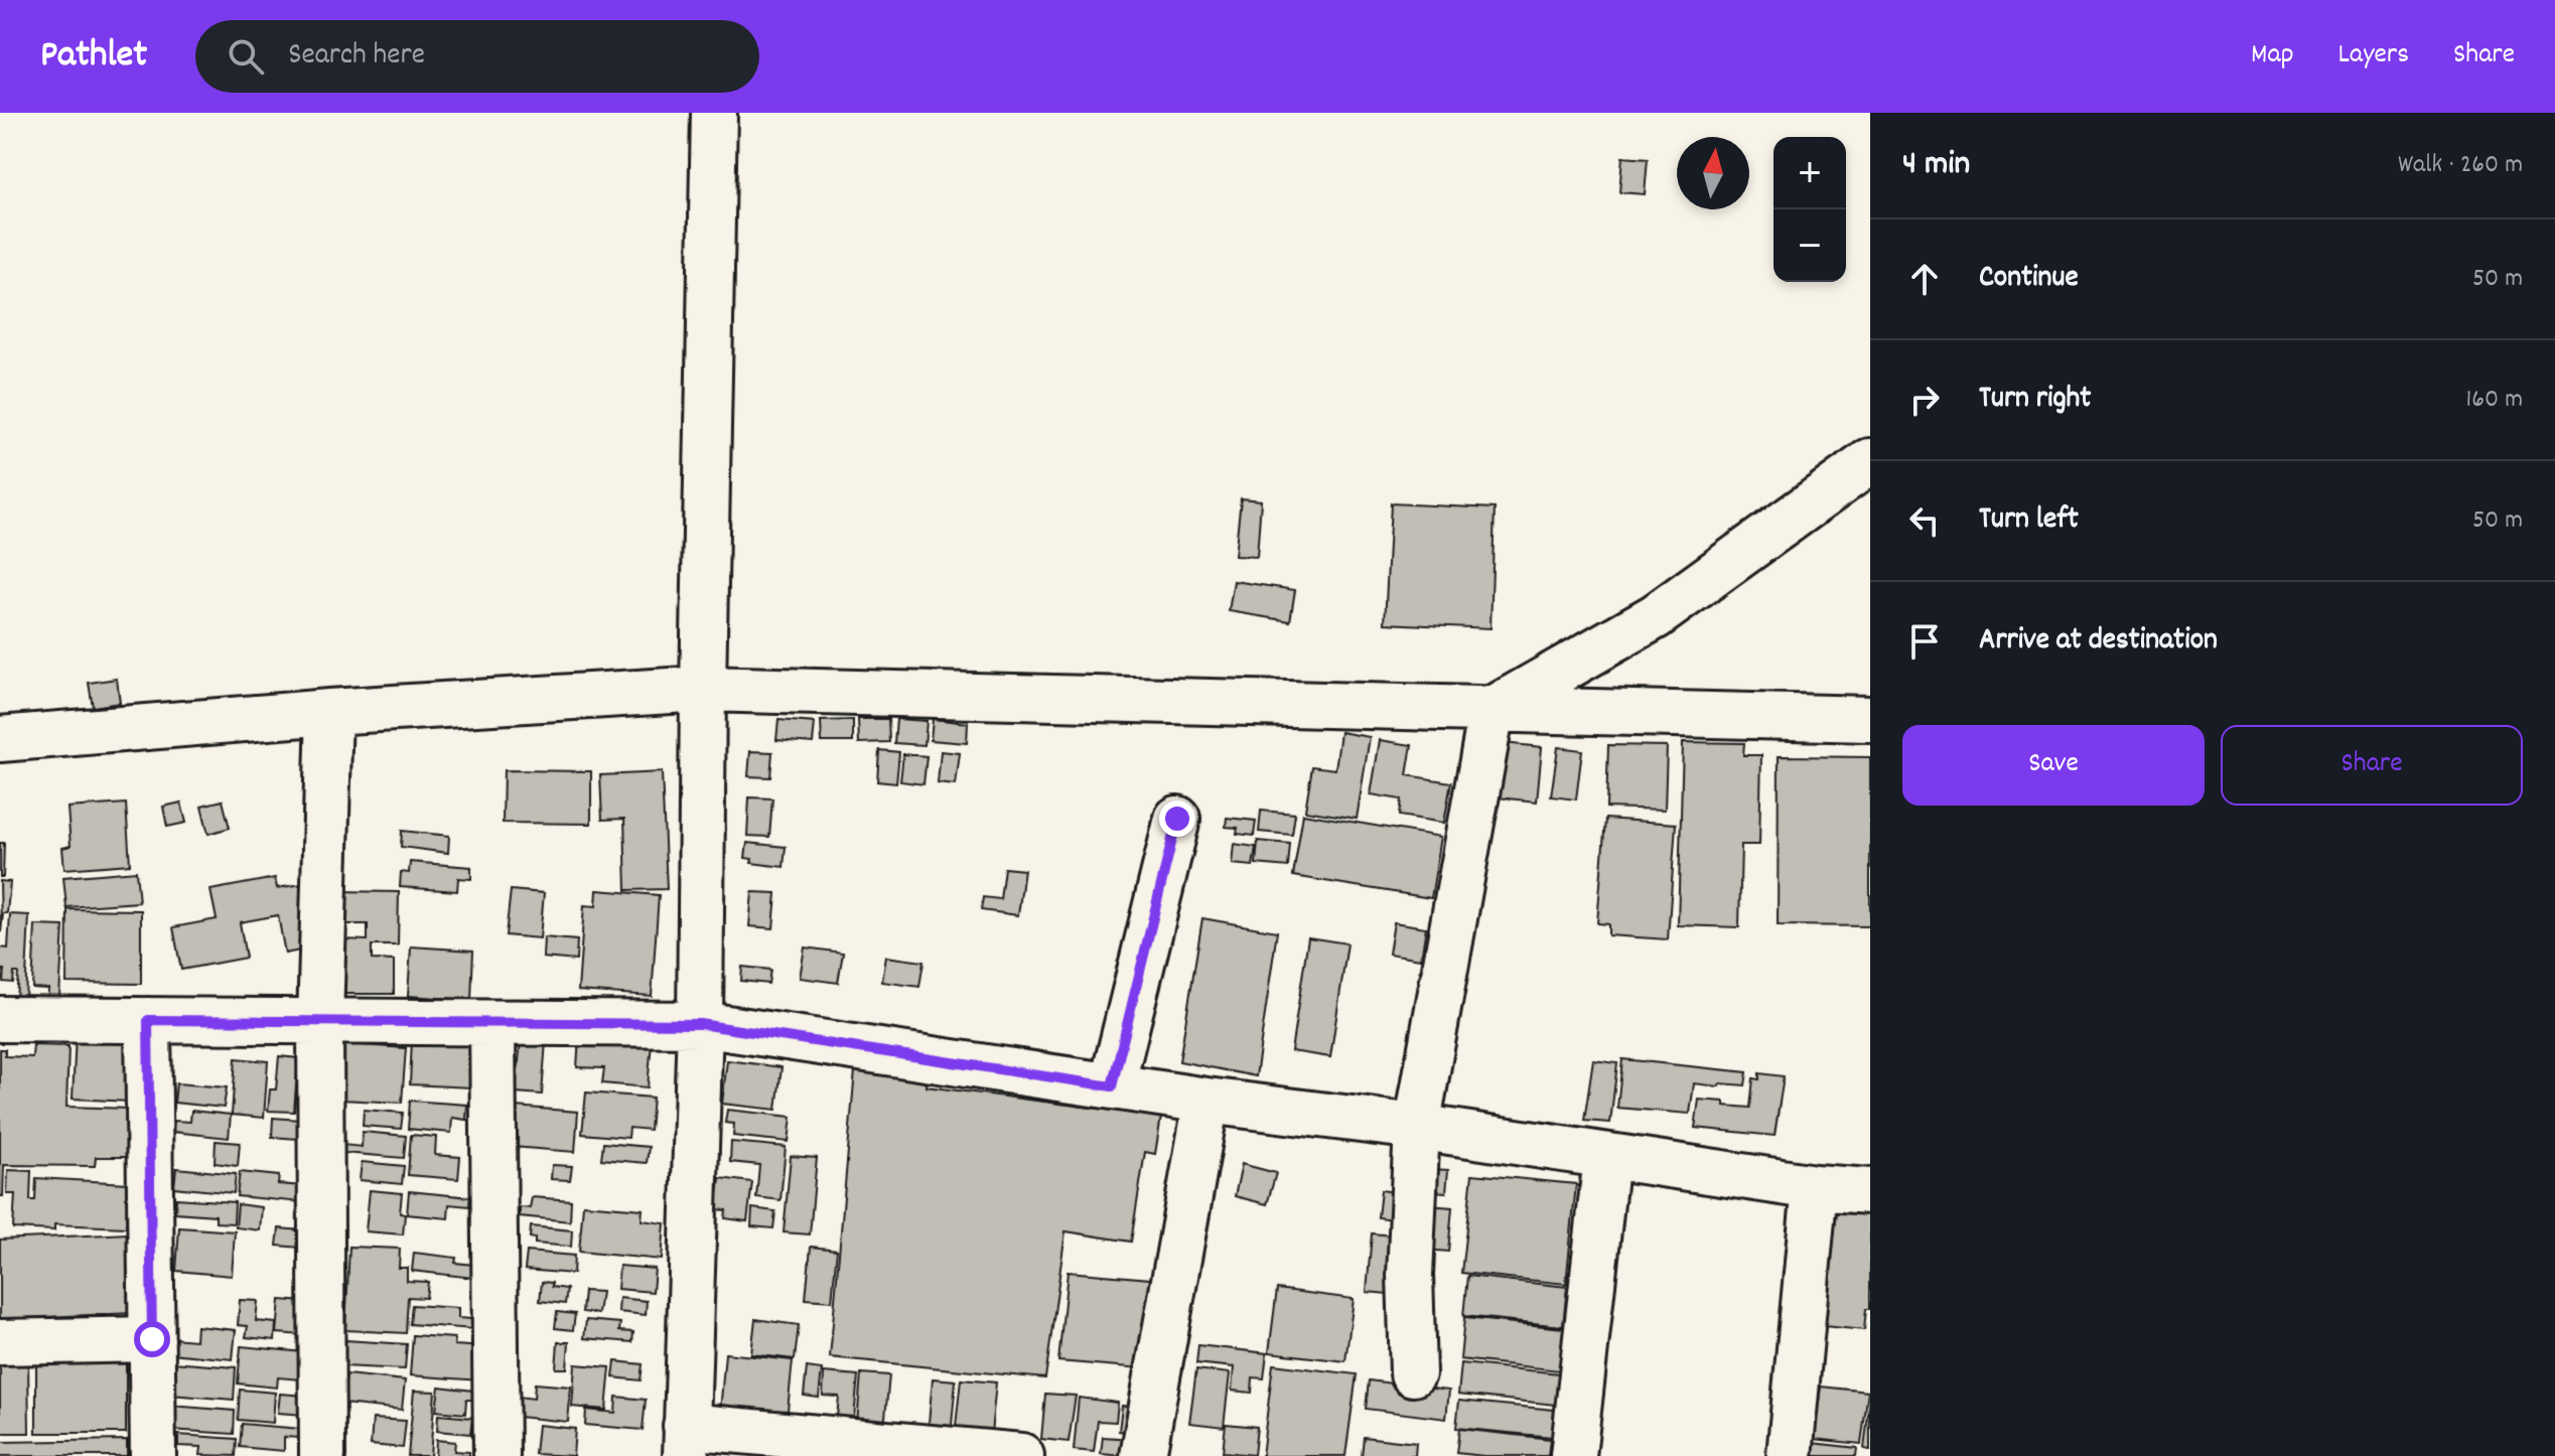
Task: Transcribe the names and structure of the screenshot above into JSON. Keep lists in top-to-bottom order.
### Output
{
  "north": "top",
  "page": {
    "header": "Pathlet",
    "search": "Search here",
    "nav": ["Map", "Layers", "Share"],
    "heading": ["4 min", "Walk · 260 m"],
    "map_buttons": ["+", "−"],
    "list": [
      ["Continue", "50 m"],
      ["Turn right", "160 m"],
      ["Turn left", "50 m"],
      "Arrive at destination"
    ],
    "buttons": ["Save", "Share"]
  }
}
